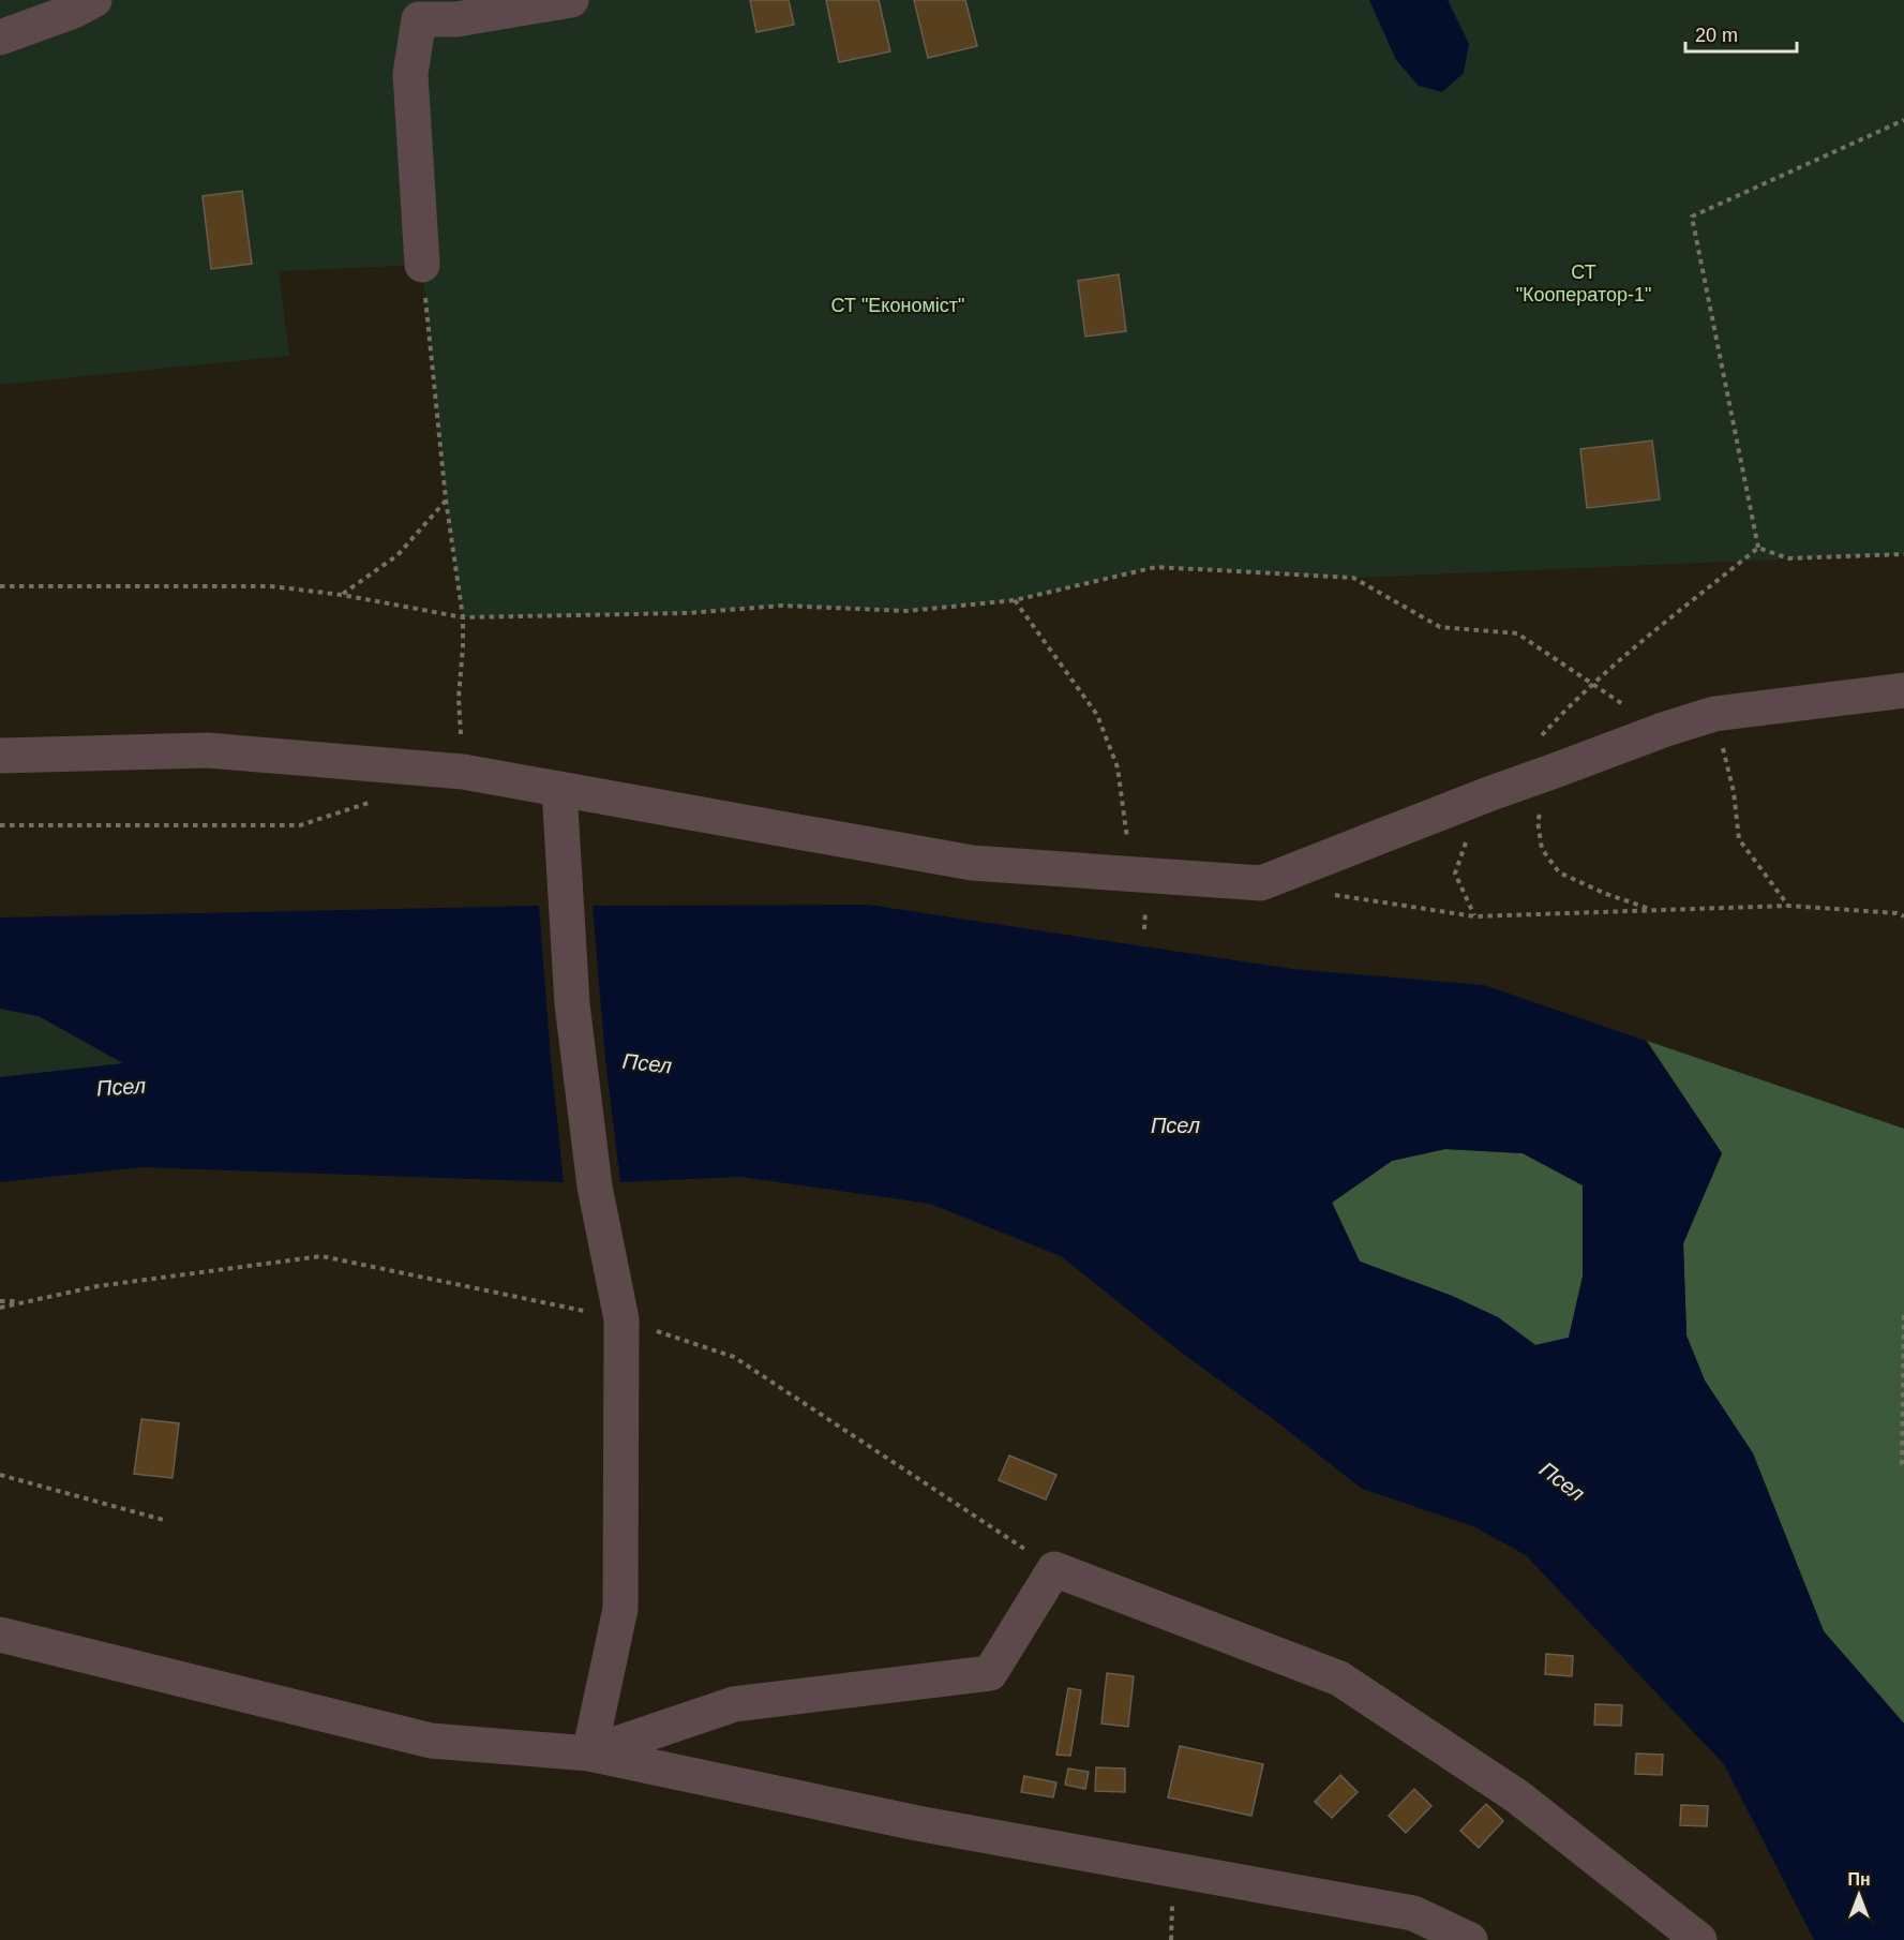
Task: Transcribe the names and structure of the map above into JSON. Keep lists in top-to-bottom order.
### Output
{
  "water": ["Псел"],
  "parks": ["СТ \"Кооператор-1\"", "СТ \"Економіст\""],
  "scale_bar": "20 m",
  "north": "top"
}
